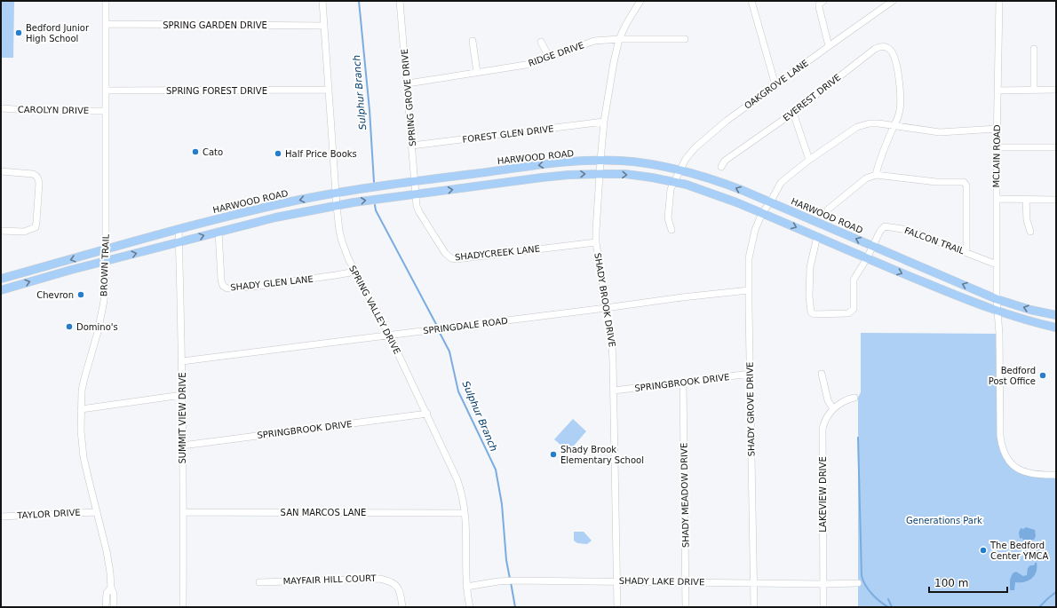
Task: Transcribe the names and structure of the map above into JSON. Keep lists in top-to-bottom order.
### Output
{
  "streets": {
    "main road": ["HARWOOD ROAD"],
    "street": [
      "SPRING GARDEN DRIVE",
      "RIDGE DRIVE",
      "OAKGROVE LANE",
      "SPRING FOREST DRIVE",
      "SPRING GROVE DRIVE",
      "EVEREST DRIVE",
      "CAROLYN DRIVE",
      "FOREST GLEN DRIVE",
      "MCLAIN ROAD",
      "FALCON TRAIL",
      "SHADYCREEK LANE",
      "BROWN TRAIL",
      "SHADY GLEN LANE",
      "SHADY BROOK DRIVE",
      "SPRING VALLEY DRIVE",
      "SPRINGDALE ROAD",
      "SPRINGBROOK DRIVE",
      "SHADY GROVE DRIVE",
      "SUMMIT VIEW DRIVE",
      "LAKEVIEW DRIVE",
      "SHADY MEADOW DRIVE",
      "SAN MARCOS LANE",
      "TAYLOR DRIVE",
      "MAYFAIR HILL COURT",
      "SHADY LAKE DRIVE"
    ]
  },
  "crossings": [
    ["SPRING GARDEN DRIVE", "BROWN TRAIL"],
    ["SPRING GARDEN DRIVE", "SPRING VALLEY DRIVE"],
    ["RIDGE DRIVE", "SPRING GROVE DRIVE"],
    ["RIDGE DRIVE", "SHADY BROOK DRIVE"],
    ["OAKGROVE LANE", "HARWOOD ROAD"],
    ["SPRING FOREST DRIVE", "BROWN TRAIL"],
    ["SPRING FOREST DRIVE", "SPRING VALLEY DRIVE"],
    ["SPRING GROVE DRIVE", "FOREST GLEN DRIVE"],
    ["SPRING GROVE DRIVE", "HARWOOD ROAD"],
    ["SPRING GROVE DRIVE", "SHADYCREEK LANE"],
    ["EVEREST DRIVE", "SHADY GROVE DRIVE"],
    ["CAROLYN DRIVE", "BROWN TRAIL"],
    ["FOREST GLEN DRIVE", "SHADY BROOK DRIVE"],
    ["MCLAIN ROAD", "HARWOOD ROAD"],
    ["MCLAIN ROAD", "FALCON TRAIL"],
    ["MCLAIN ROAD", "SHADY GROVE DRIVE"],
    ["HARWOOD ROAD", "FALCON TRAIL"],
    ["HARWOOD ROAD", "BROWN TRAIL"],
    ["HARWOOD ROAD", "SHADY BROOK DRIVE"],
    ["HARWOOD ROAD", "SPRING VALLEY DRIVE"],
    ["HARWOOD ROAD", "SHADY GROVE DRIVE"],
    ["HARWOOD ROAD", "SUMMIT VIEW DRIVE"],
    ["SHADYCREEK LANE", "SHADY BROOK DRIVE"],
    ["BROWN TRAIL", "TAYLOR DRIVE"],
    ["SHADY GLEN LANE", "SPRING VALLEY DRIVE"],
    ["SHADY BROOK DRIVE", "SPRINGDALE ROAD"],
    ["SHADY BROOK DRIVE", "SPRINGBROOK DRIVE"],
    ["SHADY BROOK DRIVE", "SHADY LAKE DRIVE"],
    ["SPRING VALLEY DRIVE", "SPRINGDALE ROAD"],
    ["SPRING VALLEY DRIVE", "SPRINGBROOK DRIVE"],
    ["SPRING VALLEY DRIVE", "SAN MARCOS LANE"],
    ["SPRING VALLEY DRIVE", "SHADY LAKE DRIVE"],
    ["SPRINGDALE ROAD", "SHADY GROVE DRIVE"],
    ["SPRINGDALE ROAD", "SUMMIT VIEW DRIVE"],
    ["SPRINGBROOK DRIVE", "SHADY GROVE DRIVE"],
    ["SPRINGBROOK DRIVE", "SUMMIT VIEW DRIVE"],
    ["SPRINGBROOK DRIVE", "SHADY MEADOW DRIVE"],
    ["SHADY GROVE DRIVE", "SHADY LAKE DRIVE"],
    ["SUMMIT VIEW DRIVE", "SAN MARCOS LANE"],
    ["LAKEVIEW DRIVE", "SHADY LAKE DRIVE"],
    ["SHADY MEADOW DRIVE", "SHADY LAKE DRIVE"]
  ],
  "water": ["Sulphur Branch"],
  "parks": ["Generations Park"],
  "places": [
    "Bedford Junior High School",
    "Cato",
    "Half Price Books",
    "Chevron",
    "Domino's",
    "Bedford Post Office",
    "Shady Brook Elementary School",
    "The Bedford Center YMCA"
  ],
  "scale_bar": "100 m"
}
